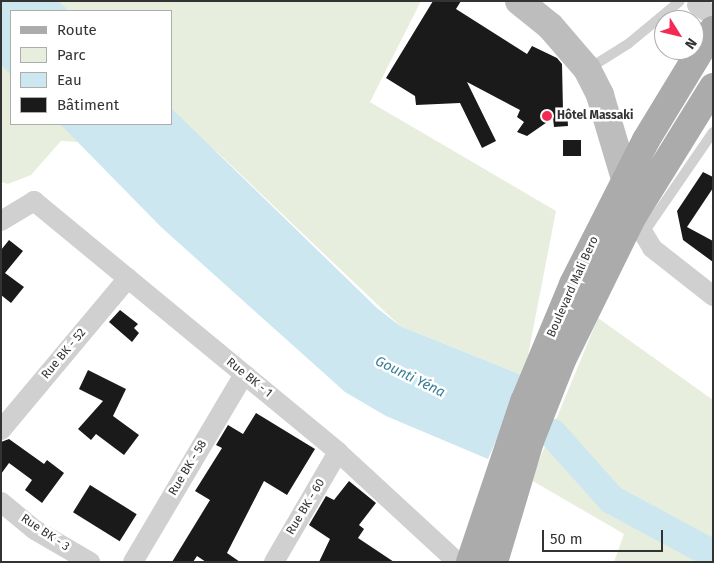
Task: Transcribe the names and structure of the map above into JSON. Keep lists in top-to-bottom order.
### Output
{
  "streets": {
    "main road": ["Boulevard Mali Bero"],
    "street": [
      "Rue BK - 52",
      "Rue BK - 1",
      "Rue BK - 58",
      "Rue BK - 60",
      "Rue BK - 3"
    ]
  },
  "crossings": [
    ["Rue BK - 52", "Rue BK - 1"],
    ["Rue BK - 1", "Rue BK - 58"],
    ["Rue BK - 1", "Rue BK - 60"]
  ],
  "water": ["Gounti Yéna"],
  "places": ["Hôtel Massaki"],
  "legend": [
    "Route",
    "Parc",
    "Eau",
    "Bâtiment"
  ],
  "scale_bar": "50 m",
  "north": "bottom right"
}
